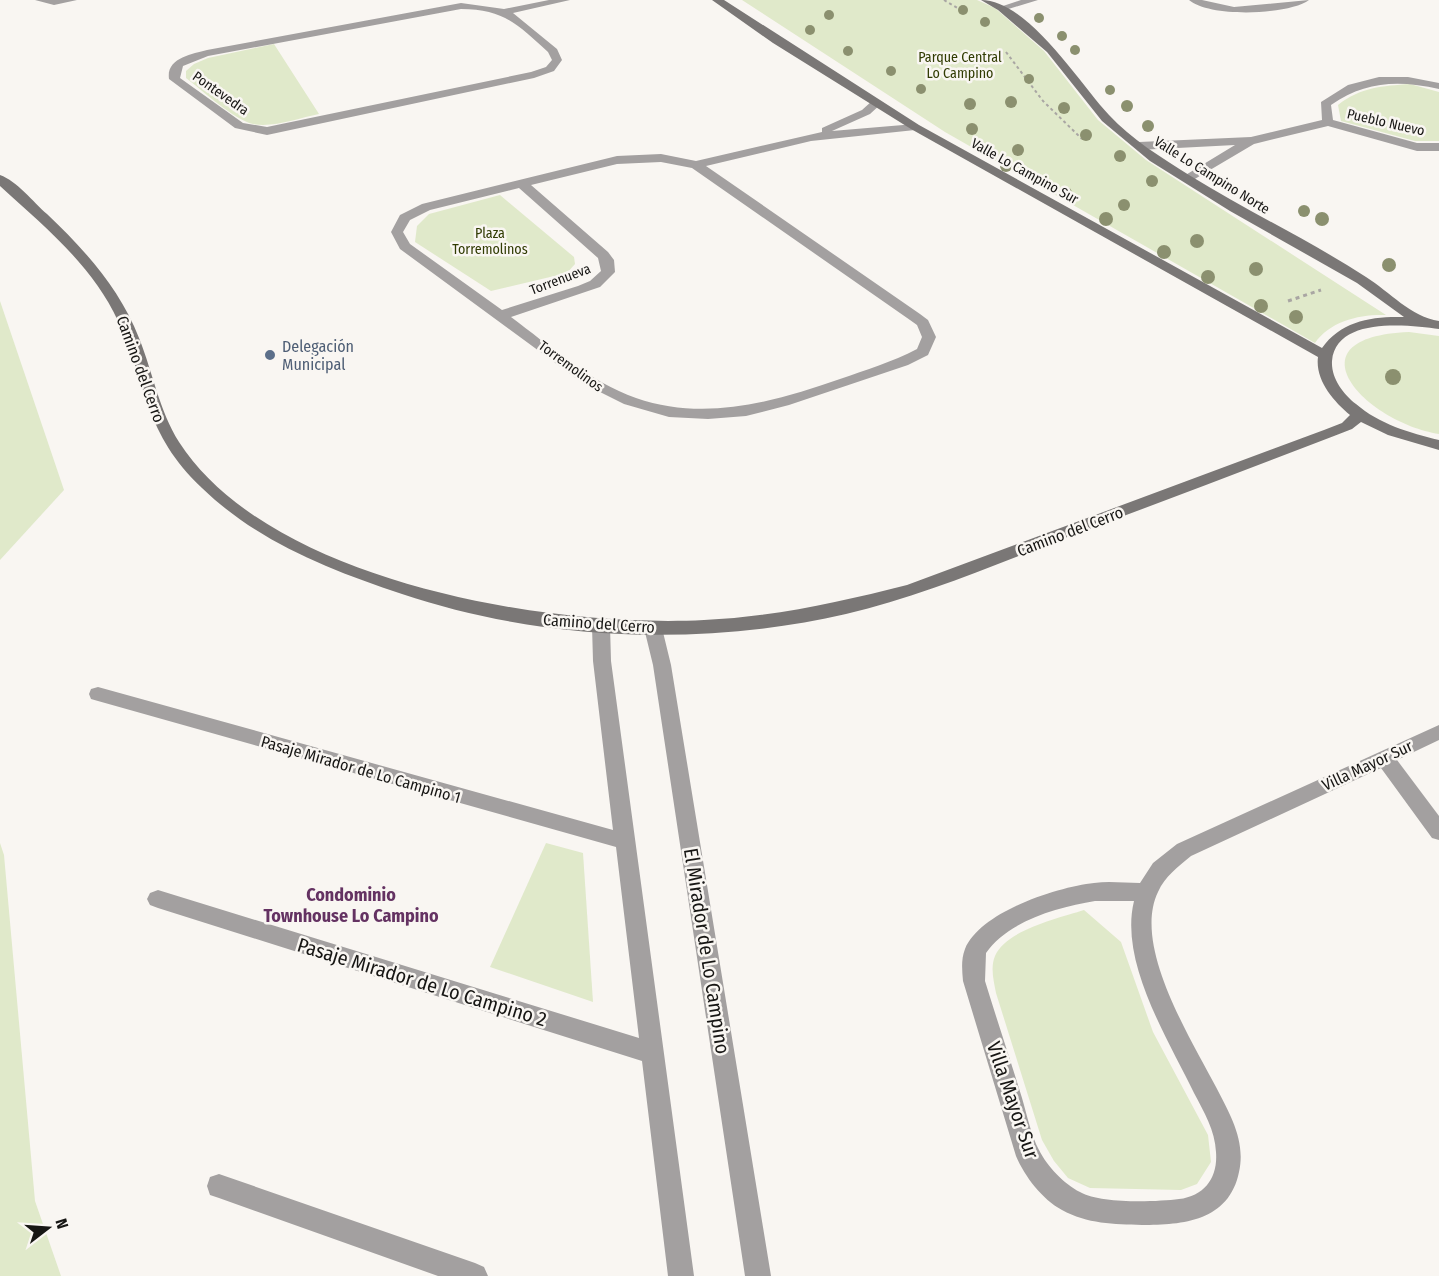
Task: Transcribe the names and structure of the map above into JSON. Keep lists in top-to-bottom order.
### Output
{
  "streets": {
    "street": [
      "Pontevedra",
      "Pueblo Nuevo",
      "Valle Lo Campino Sur",
      "Valle Lo Campino Norte",
      "Torrenueva",
      "Torremolinos",
      "Camino del Cerro",
      "Villa Mayor Sur",
      "Pasaje Mirador de Lo Campino 1",
      "El Mirador de Lo Campino",
      "Pasaje Mirador de Lo Campino 2"
    ]
  },
  "crossings": [
    ["Pueblo Nuevo", "Valle Lo Campino Norte"],
    ["Valle Lo Campino Sur", "Torremolinos"],
    ["Torrenueva", "Torremolinos"],
    ["Camino del Cerro", "El Mirador de Lo Campino"]
  ],
  "districts": ["Condominio Townhouse Lo Campino"],
  "parks": ["Parque Central Lo Campino", "Plaza Torremolinos"],
  "places": ["Delegación Municipal"],
  "north": "right"
}
